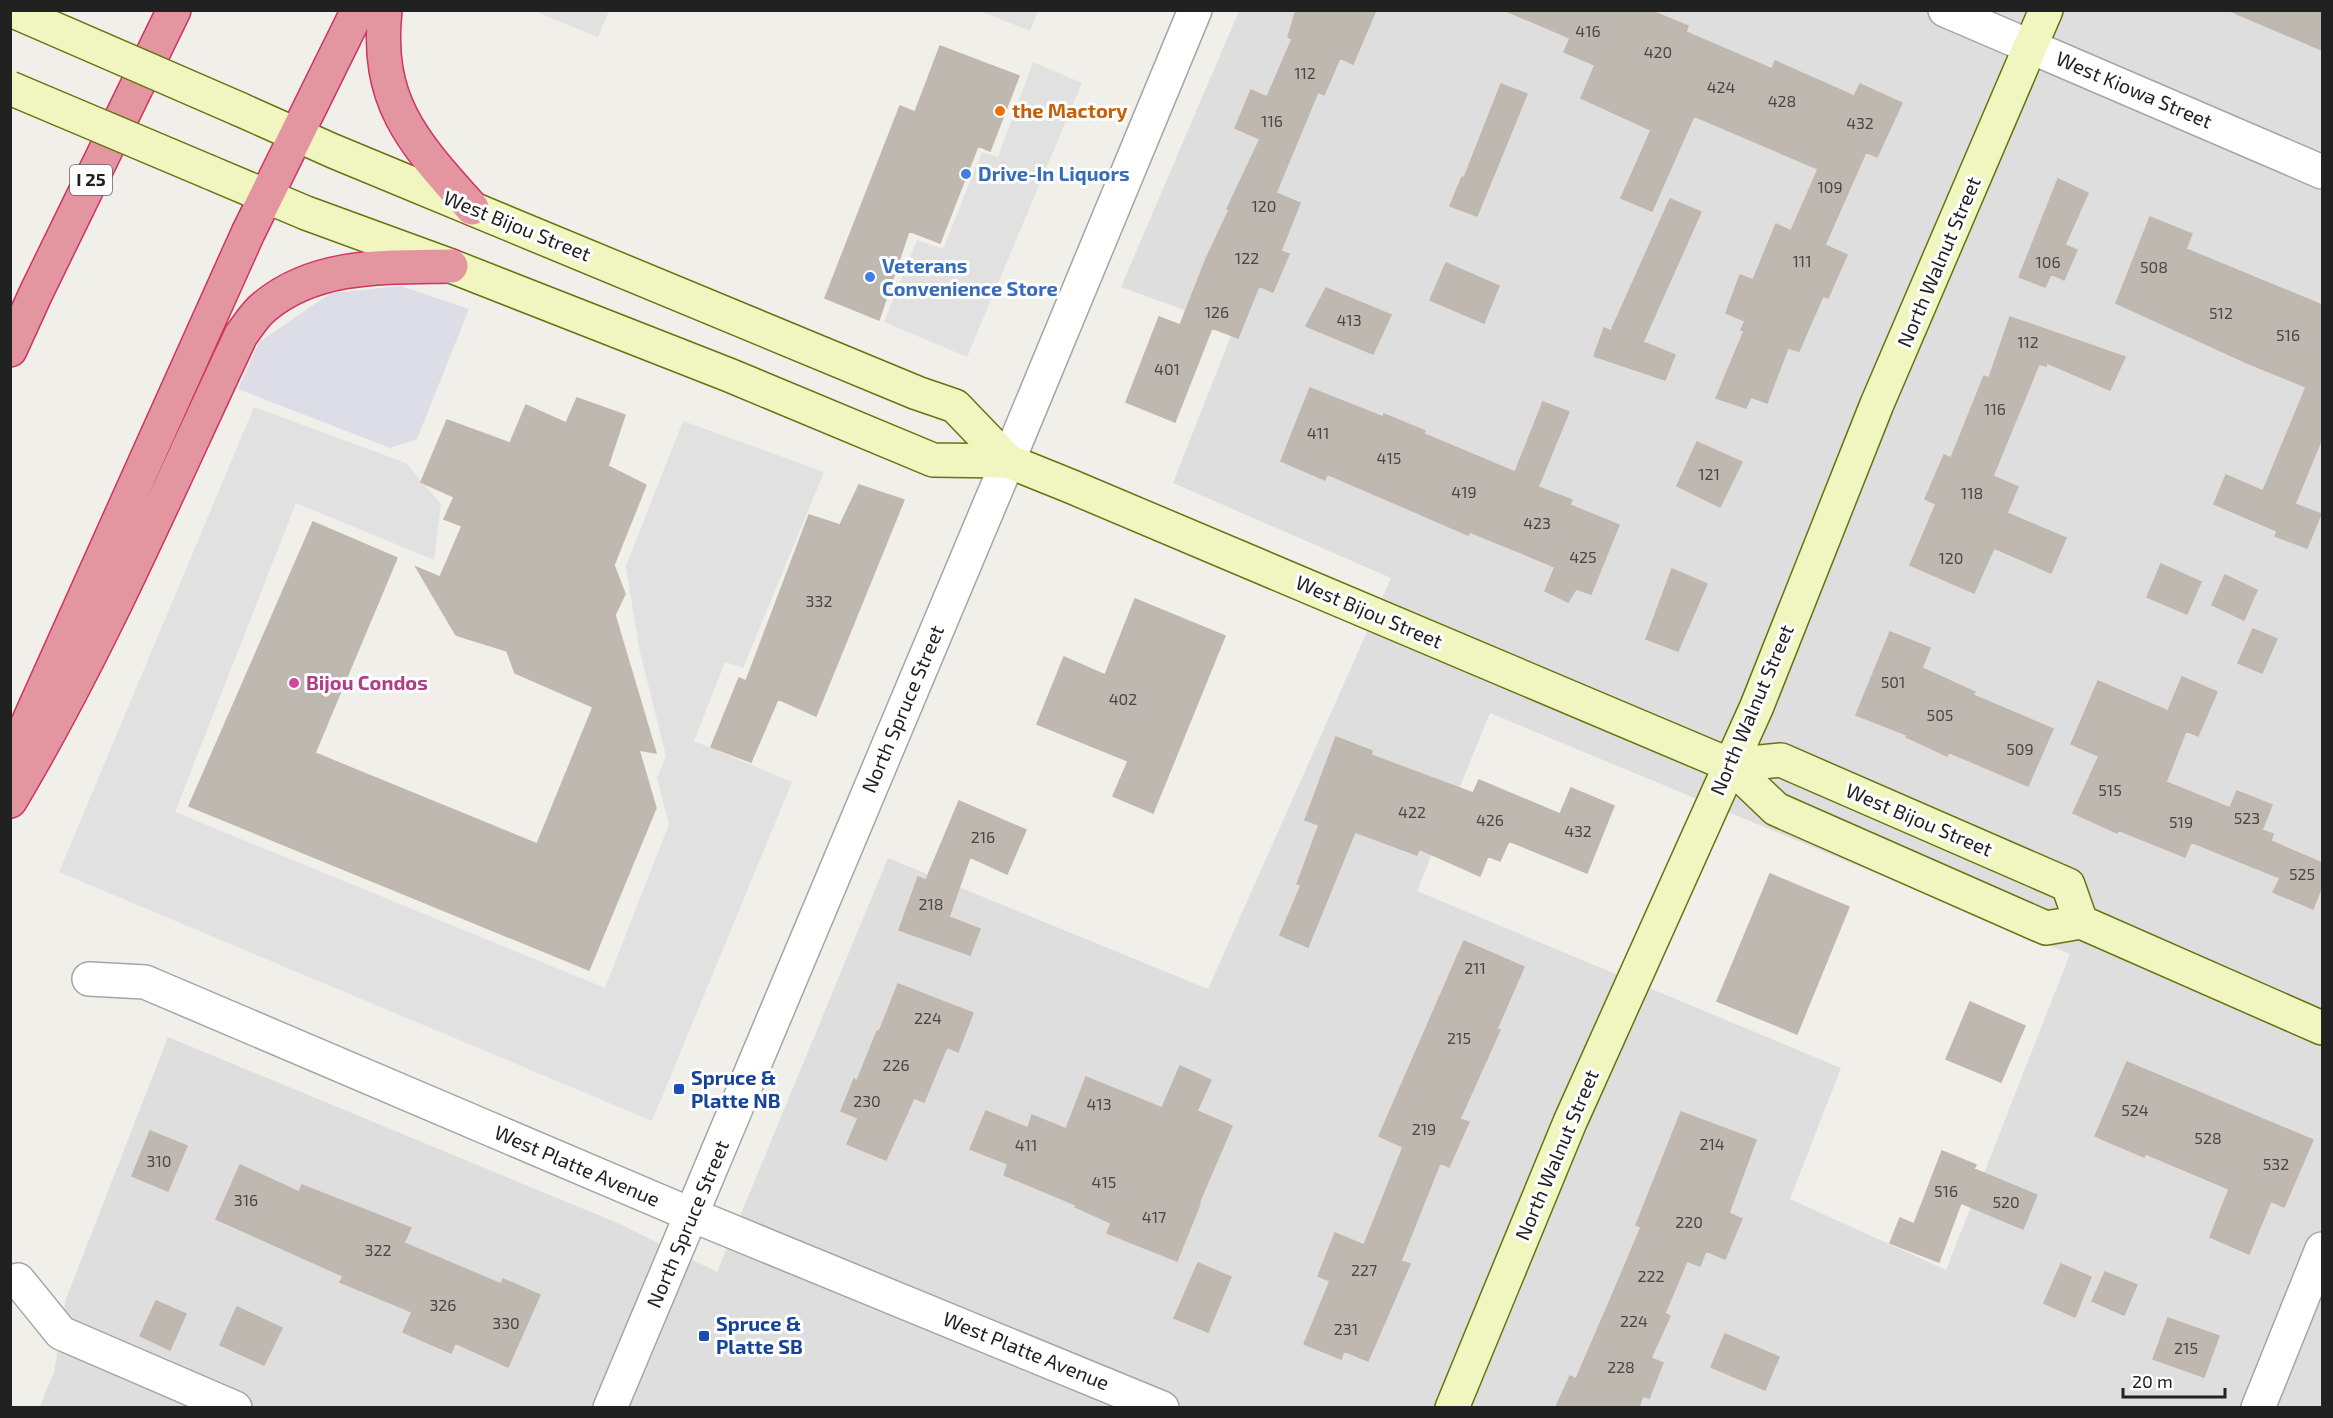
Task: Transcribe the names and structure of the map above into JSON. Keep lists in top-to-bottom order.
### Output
{
  "streets": {
    "highway": ["I 25"],
    "main road": ["West Bijou Street", "North Walnut Street"],
    "street": ["West Kiowa Street", "North Spruce Street", "West Platte Avenue"]
  },
  "crossings": [
    ["West Kiowa Street", "North Walnut Street"],
    ["West Bijou Street", "North Walnut Street"],
    ["West Bijou Street", "North Spruce Street"],
    ["North Spruce Street", "West Platte Avenue"]
  ],
  "places": {
    "other": [
      "the Mactory",
      "Drive-In Liquors",
      "Veterans Convenience Store",
      "Bijou Condos"
    ],
    "transit": ["Spruce & Platte NB", "Spruce & Platte SB"]
  },
  "house_numbers": [
    "416",
    "420",
    "112",
    "424",
    "428",
    "116",
    "432",
    "109",
    "120",
    "122",
    "111",
    "106",
    "508",
    "126",
    "512",
    "413",
    "516",
    "112",
    "401",
    "116",
    "411",
    "415",
    "121",
    "419",
    "118",
    "423",
    "425",
    "120",
    "332",
    "501",
    "402",
    "505",
    "509",
    "515",
    "422",
    "523",
    "426",
    "519",
    "432",
    "216",
    "525",
    "218",
    "211",
    "224",
    "215",
    "226",
    "230",
    "413",
    "524",
    "219",
    "528",
    "214",
    "411",
    "310",
    "532",
    "415",
    "516",
    "316",
    "520",
    "417",
    "220",
    "322",
    "227",
    "222",
    "326",
    "224",
    "330",
    "231",
    "215",
    "228"
  ],
  "scale_bar": "20 m"
}
